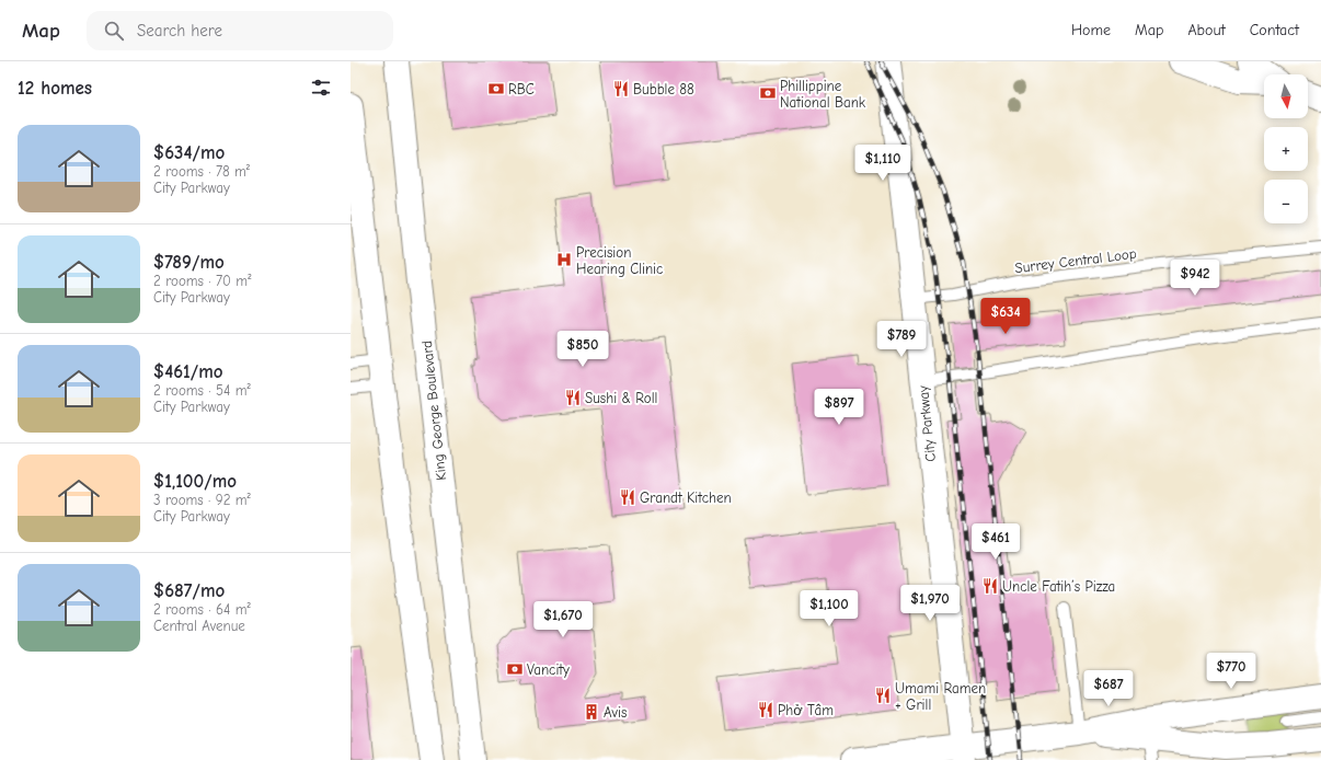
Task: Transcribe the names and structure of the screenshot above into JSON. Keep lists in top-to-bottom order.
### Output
{
  "streets": {
    "street": ["King George Boulevard", "City Parkway"],
    "lane": ["Surrey Central Loop"]
  },
  "crossings": [
    ["Surrey Central Loop", "City Parkway"]
  ],
  "places": {
    "bank": ["RBC", "Phillippine National Bank", "Vancity"],
    "restaurant": [
      "Bubble 88",
      "Sushi & Roll",
      "Grandt Kitchen",
      "Uncle Fatih’s Pizza",
      "Umami Ramen + Grill",
      "Phở Tâm"
    ],
    "hospital": ["Precision Hearing Clinic"],
    "building": ["Avis"]
  },
  "north": "bottom",
  "page": {
    "header": "Map",
    "search": "Search here",
    "nav": [
      "Home",
      "Map",
      "About",
      "Contact"
    ],
    "heading": "12 homes",
    "map_buttons": ["+", "−"],
    "list": [
      {
        "name": "$634/mo",
        "note": "2 rooms · 78 m² · City Parkway"
      },
      {
        "name": "$789/mo",
        "note": "2 rooms · 70 m² · City Parkway"
      },
      {
        "name": "$461/mo",
        "note": "2 rooms · 54 m² · City Parkway"
      },
      {
        "name": "$1,100/mo",
        "note": "3 rooms · 92 m² · City Parkway"
      },
      {
        "name": "$687/mo",
        "note": "2 rooms · 64 m² · Central Avenue"
      }
    ],
    "price": [
      "$1,110",
      "$942",
      "$634",
      "$789",
      "$850",
      "$897",
      "$461",
      "$1,970",
      "$1,100",
      "$1,670",
      "$770",
      "$687"
    ]
  }
}
